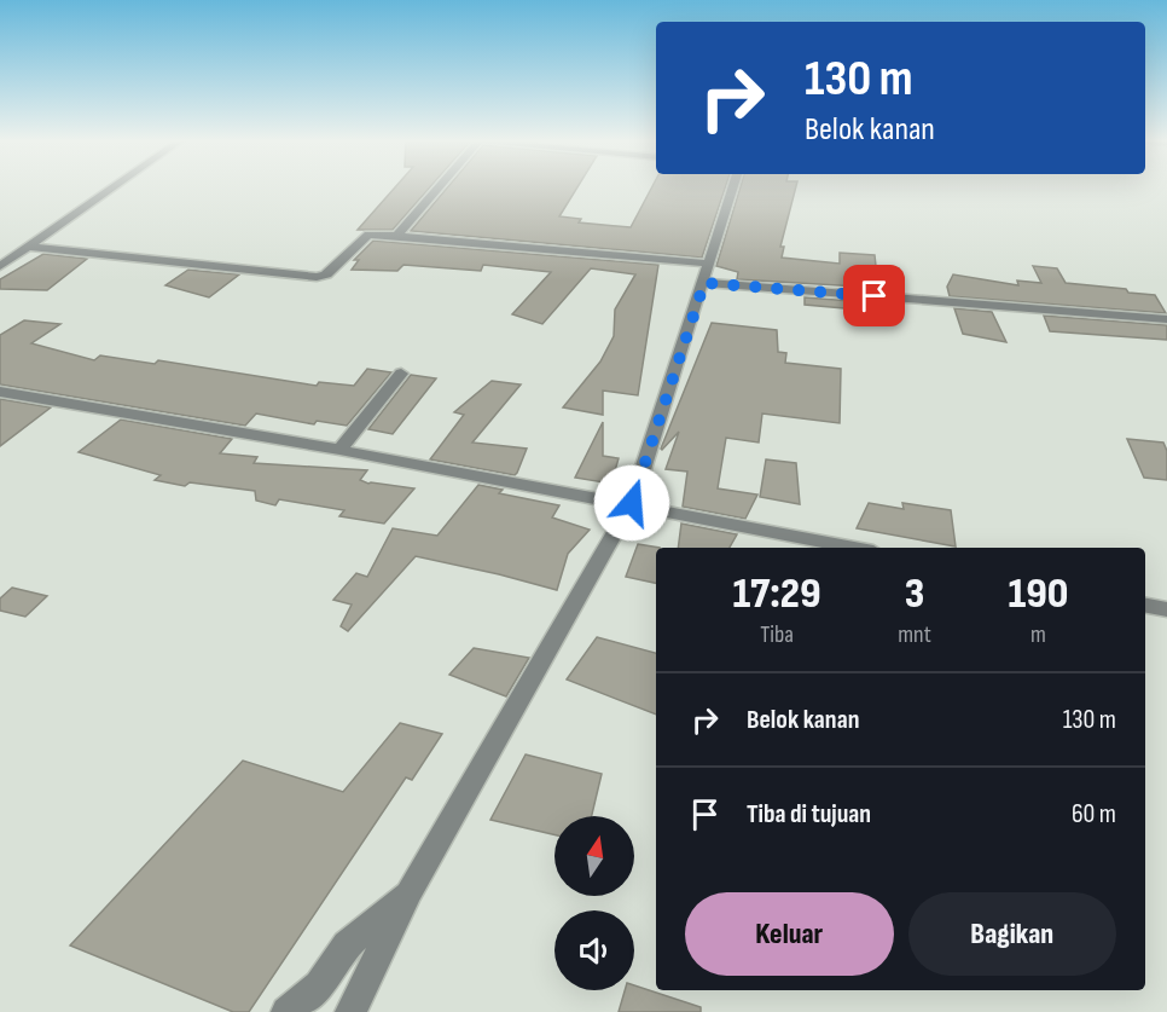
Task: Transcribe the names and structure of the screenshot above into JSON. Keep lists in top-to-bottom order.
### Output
{
  "north": "top",
  "page": {
    "turn": ["130 m", "Belok kanan"],
    "eta": [
      "17:29",
      "Tiba",
      "3",
      "mnt",
      "190",
      "m"
    ],
    "list": [
      {
        "name": "Belok kanan",
        "value": "130 m"
      },
      {
        "name": "Tiba di tujuan",
        "value": "60 m"
      }
    ],
    "buttons": ["Keluar", "Bagikan"]
  }
}
